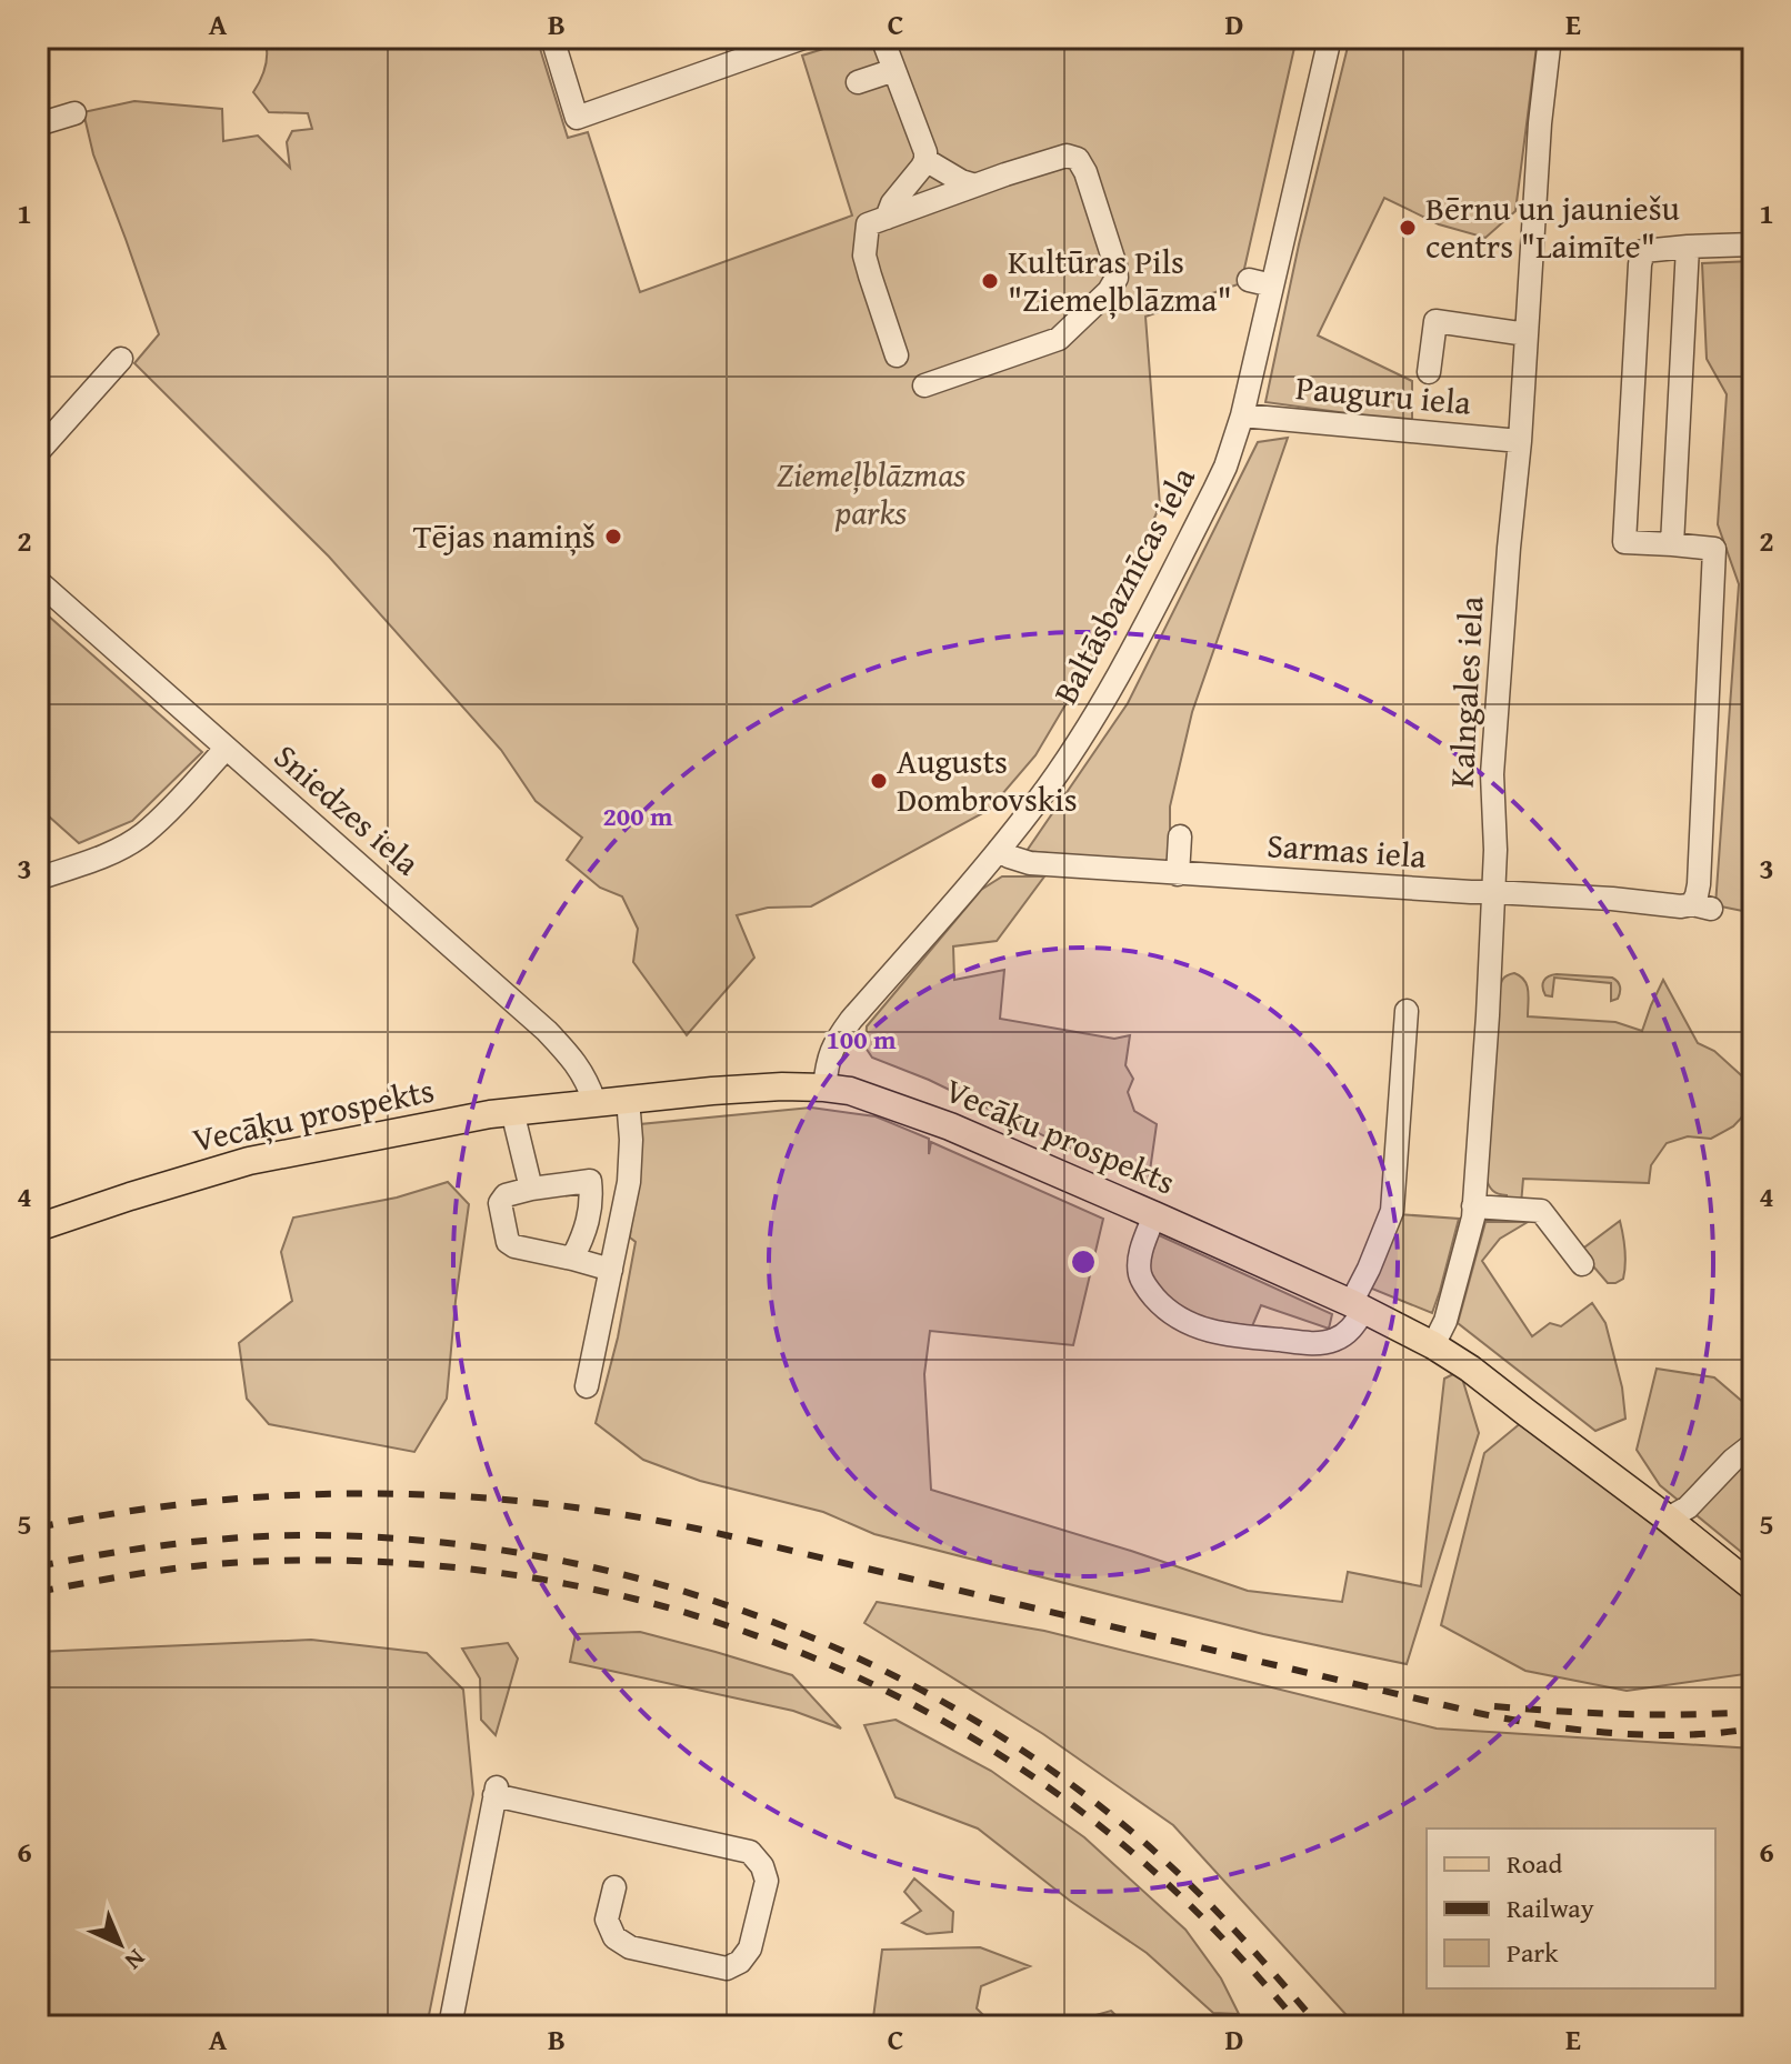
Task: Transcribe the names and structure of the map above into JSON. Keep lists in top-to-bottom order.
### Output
{
  "streets": {
    "main road": ["Vecāķu prospekts"],
    "street": [
      "Pauguru iela",
      "Baltāsbaznīcas iela",
      "Kalngales iela",
      "Sniedzes iela",
      "Sarmas iela"
    ]
  },
  "crossings": [
    ["Pauguru iela", "Baltāsbaznīcas iela"],
    ["Pauguru iela", "Kalngales iela"],
    ["Baltāsbaznīcas iela", "Sarmas iela"],
    ["Baltāsbaznīcas iela", "Vecāķu prospekts"],
    ["Kalngales iela", "Sarmas iela"],
    ["Kalngales iela", "Vecāķu prospekts"],
    ["Sniedzes iela", "Vecāķu prospekts"]
  ],
  "parks": ["Ziemeļblāzmas parks"],
  "places": [
    "Bērnu un jauniešu centrs \"Laimīte\"",
    "Kultūras Pils \"Ziemeļblāzma\"",
    "Tējas namiņš",
    "Augusts Dombrovskis"
  ],
  "legend": ["Road", "Railway", "Park"],
  "north": "bottom right",
  "grid": {
    "columns": [
      "A",
      "B",
      "C",
      "D",
      "E"
    ],
    "rows": [
      "1",
      "2",
      "3",
      "4",
      "5",
      "6"
    ]
  },
  "rings": ["200 m", "100 m"]
}
